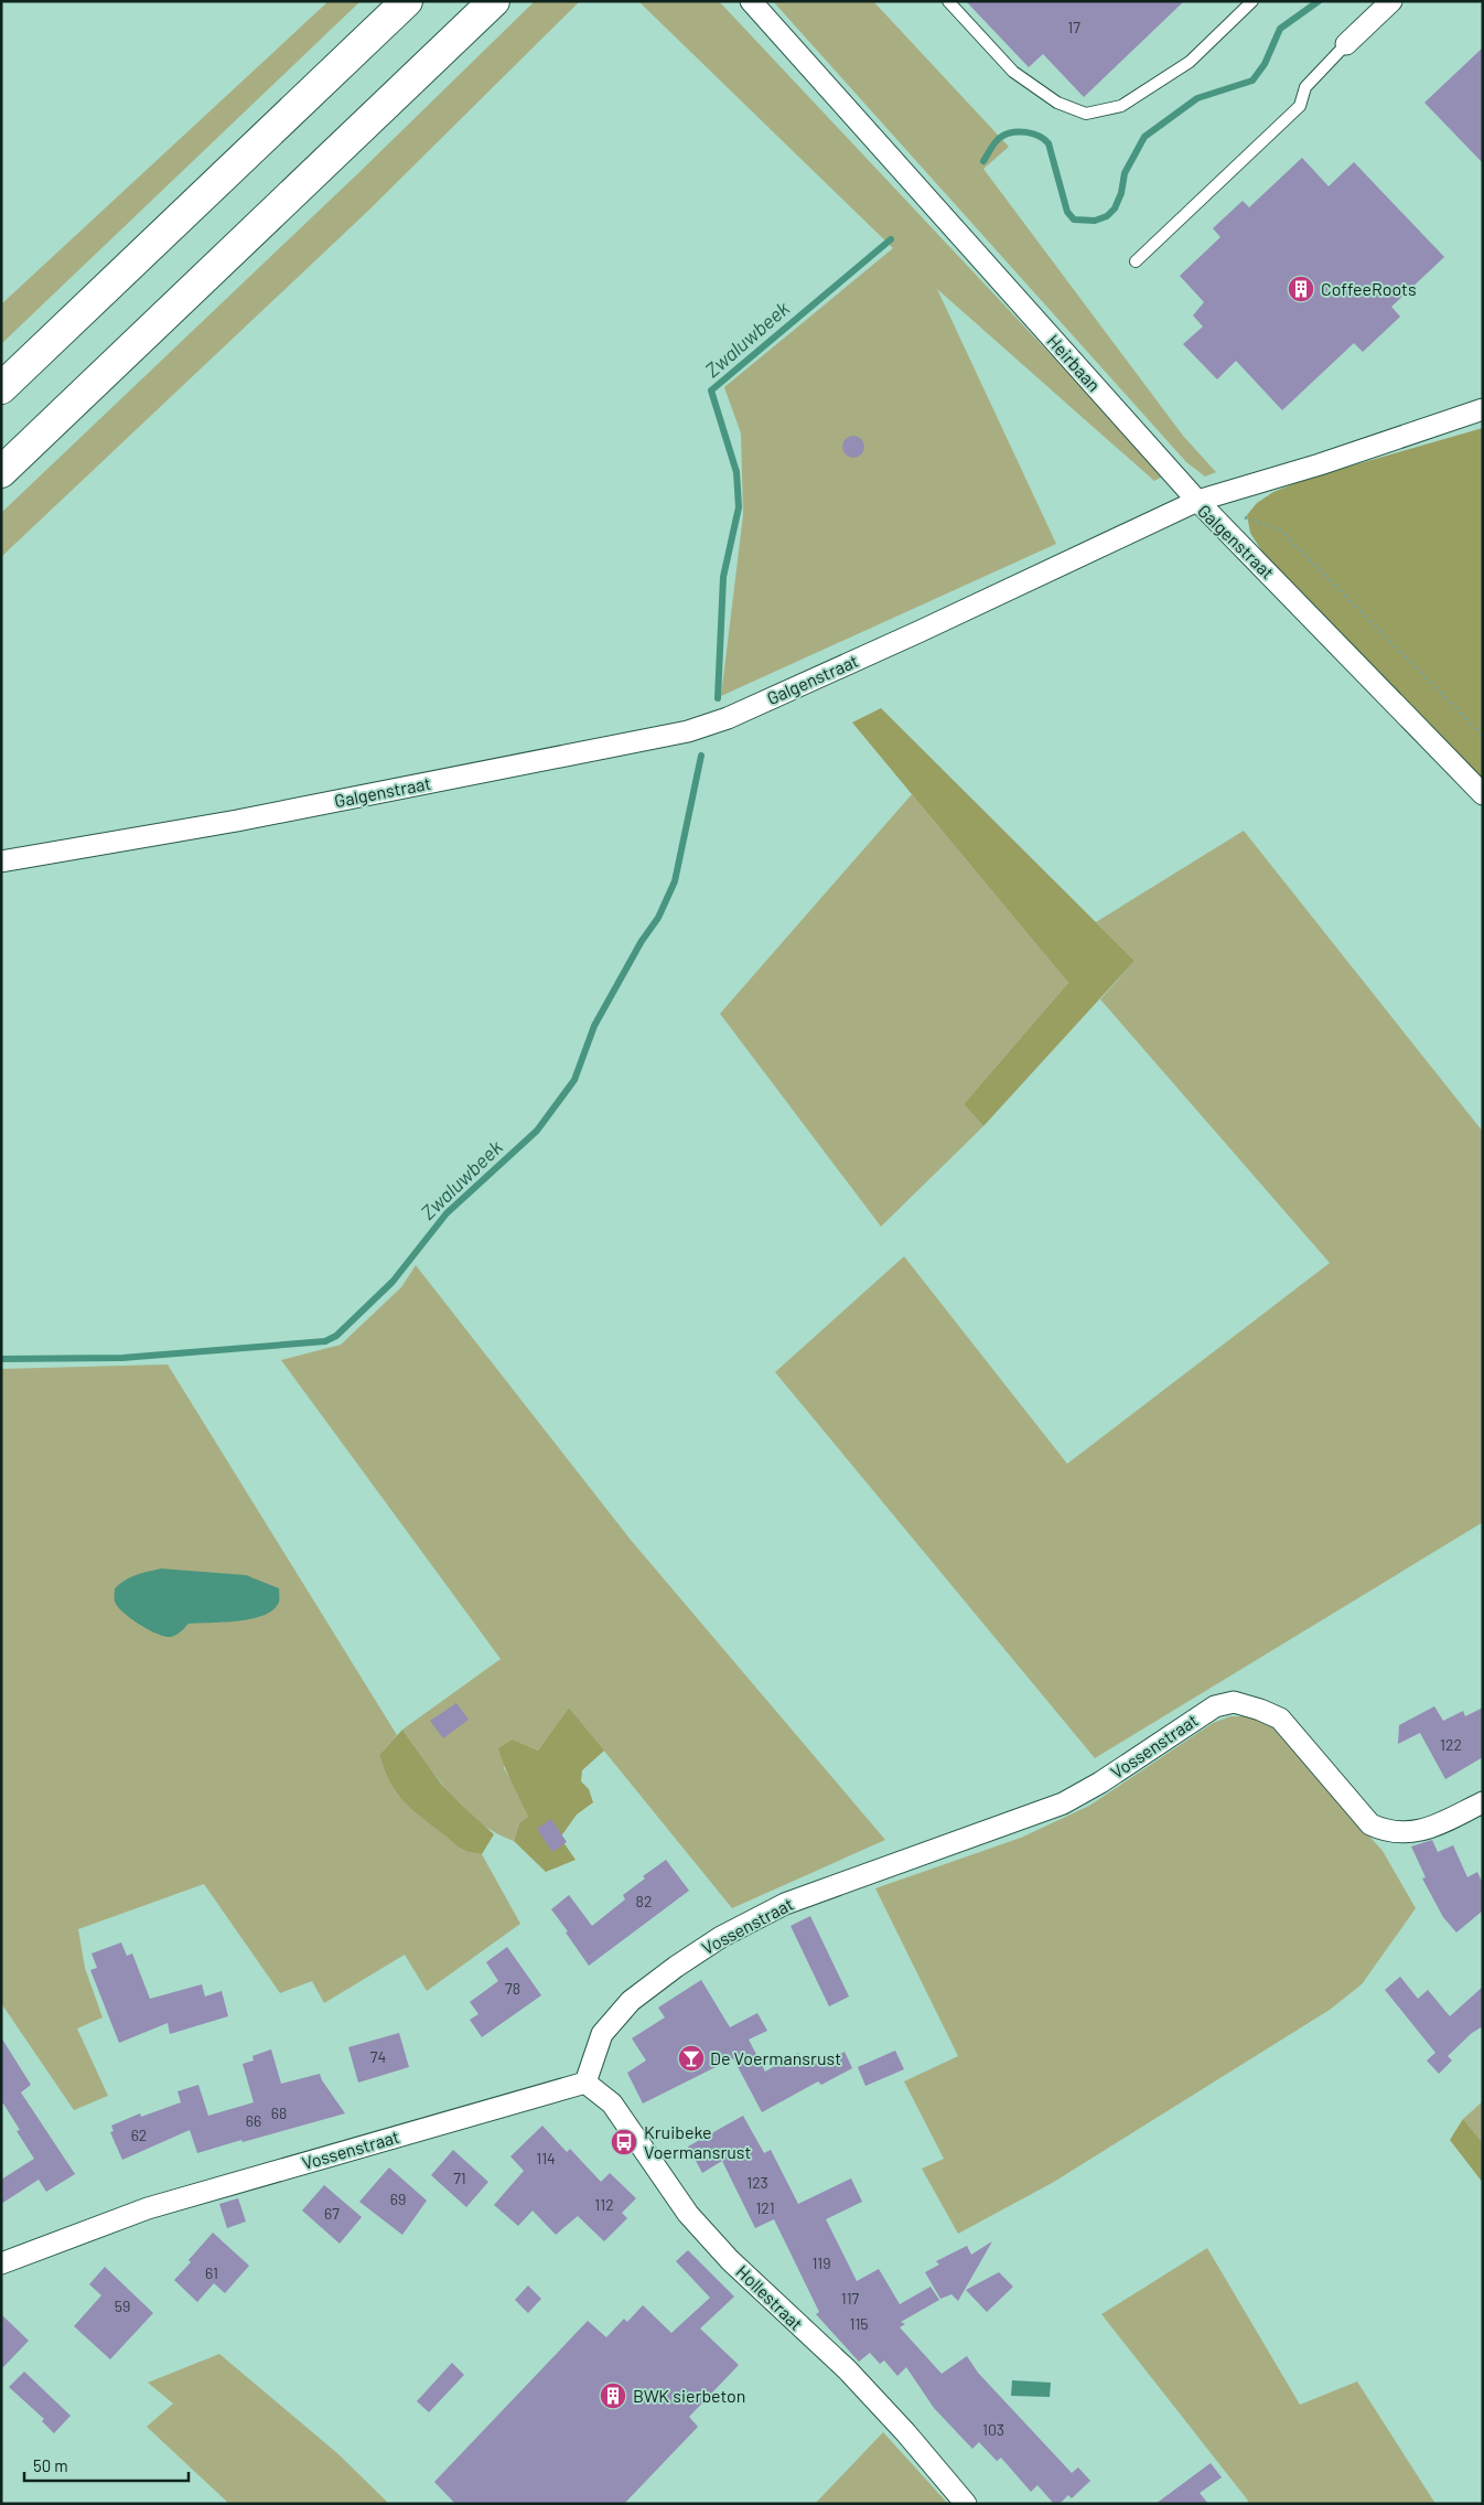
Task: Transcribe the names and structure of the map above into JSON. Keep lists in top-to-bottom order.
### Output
{
  "streets": {
    "street": [
      "Heirbaan",
      "Galgenstraat",
      "Vossenstraat",
      "Hollestraat"
    ]
  },
  "crossings": [
    ["Heirbaan", "Galgenstraat"],
    ["Vossenstraat", "Hollestraat"]
  ],
  "water": ["Zwaluwbeek"],
  "places": {
    "building": ["CoffeeRoots", "BWK sierbeton"],
    "bar": ["De Voermansrust"],
    "bus stop": ["Kruibeke Voermansrust"]
  },
  "house_numbers": [
    "17",
    "122",
    "82",
    "78",
    "74",
    "68",
    "66",
    "62",
    "114",
    "71",
    "123",
    "69",
    "112",
    "121",
    "67",
    "119",
    "61",
    "117",
    "59",
    "115",
    "103"
  ],
  "scale_bar": "50 m"
}
